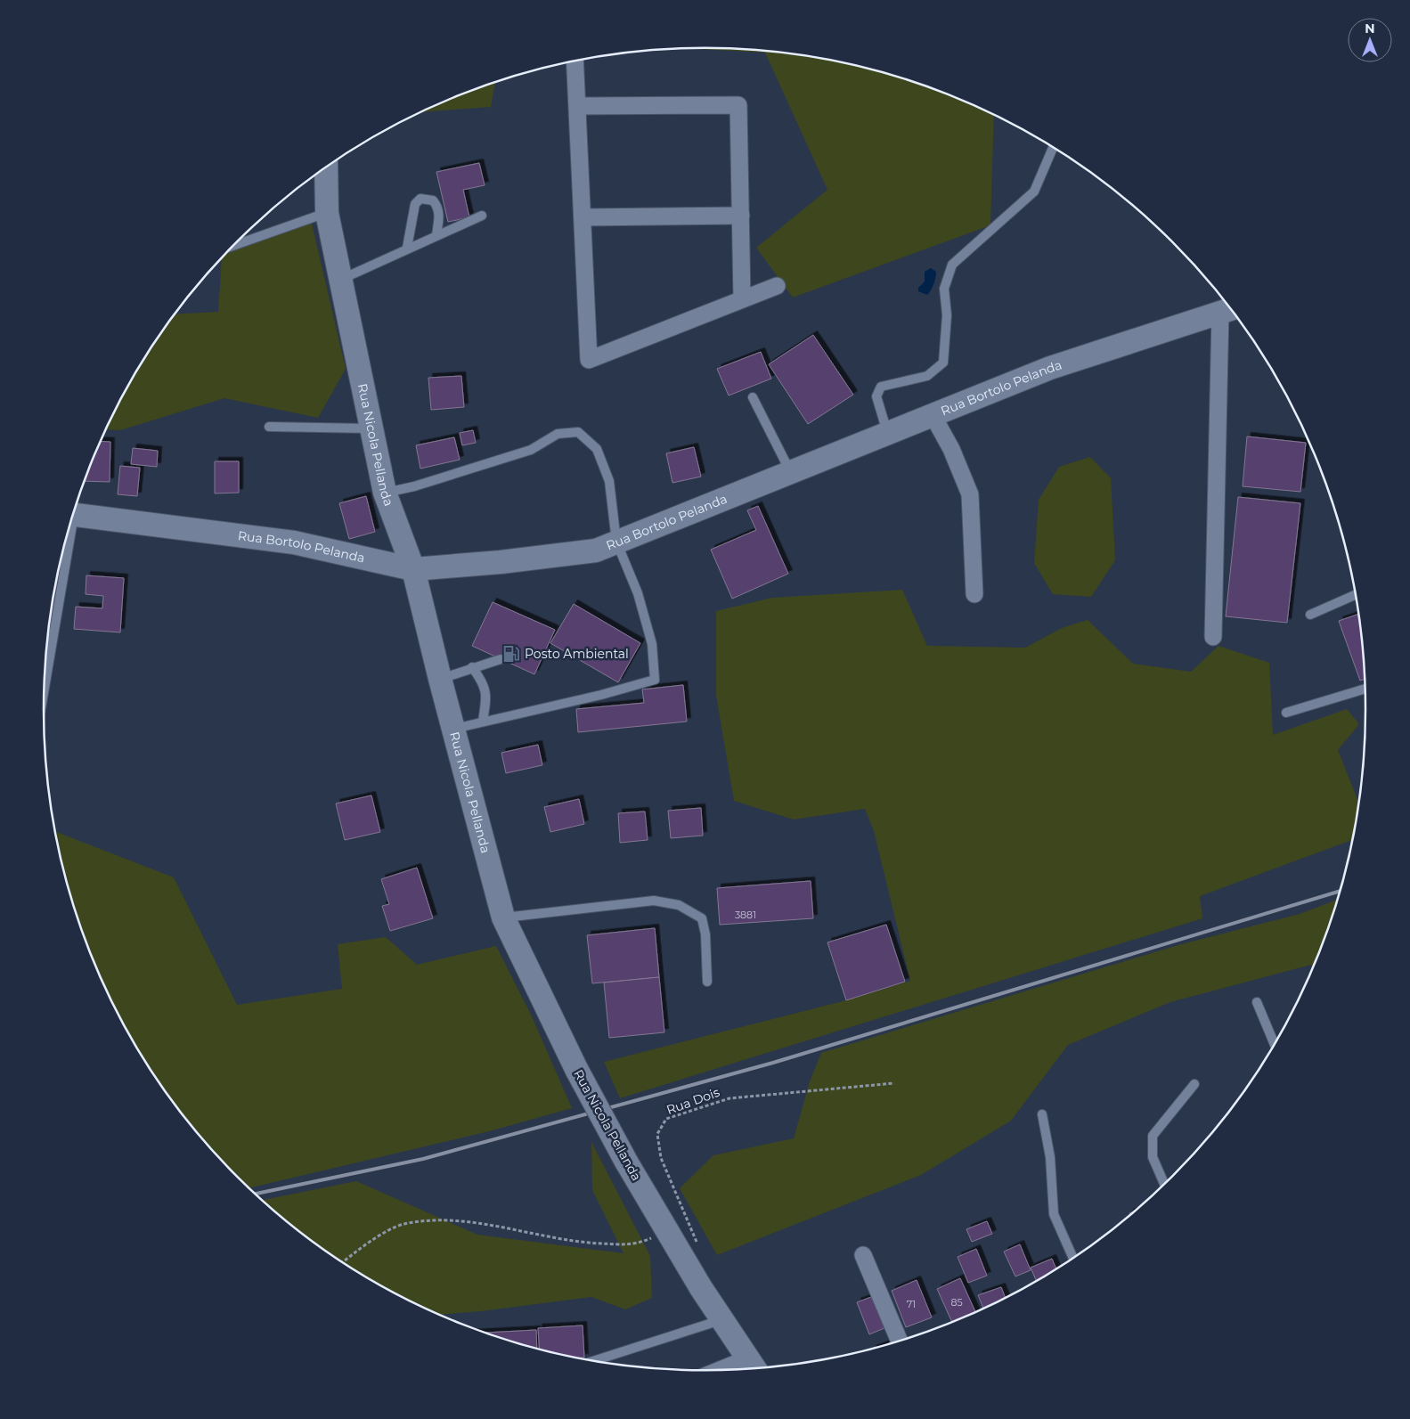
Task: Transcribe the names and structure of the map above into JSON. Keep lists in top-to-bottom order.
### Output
{
  "streets": {
    "main road": ["Rua Bortolo Pelanda", "Rua Nicola Pellanda"],
    "path": ["Rua Dois"]
  },
  "crossings": [
    ["Rua Bortolo Pelanda", "Rua Nicola Pellanda"]
  ],
  "places": {
    "fuel station": ["Posto Ambiental"]
  },
  "house_numbers": ["3881", "85", "71"],
  "north": "top"
}
